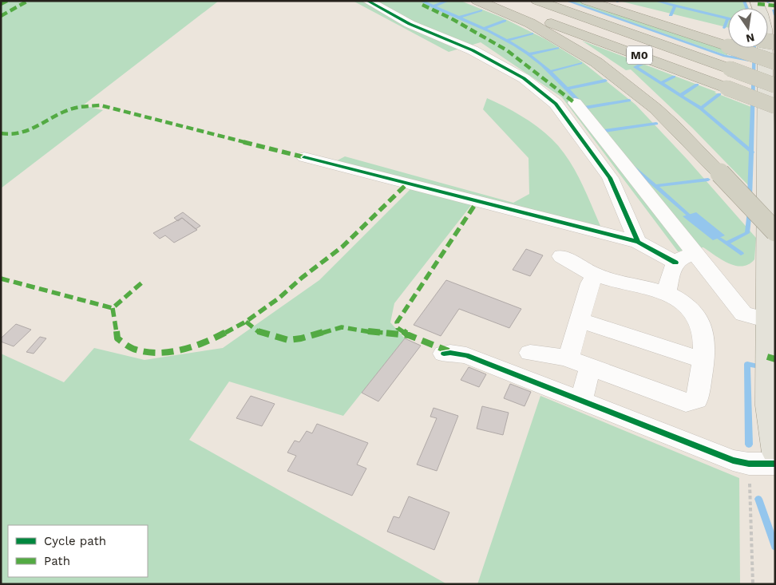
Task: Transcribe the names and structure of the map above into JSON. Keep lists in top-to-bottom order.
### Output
{
  "streets": {
    "highway": ["M0"]
  },
  "legend": ["Cycle path", "Path"],
  "north": "bottom"
}
